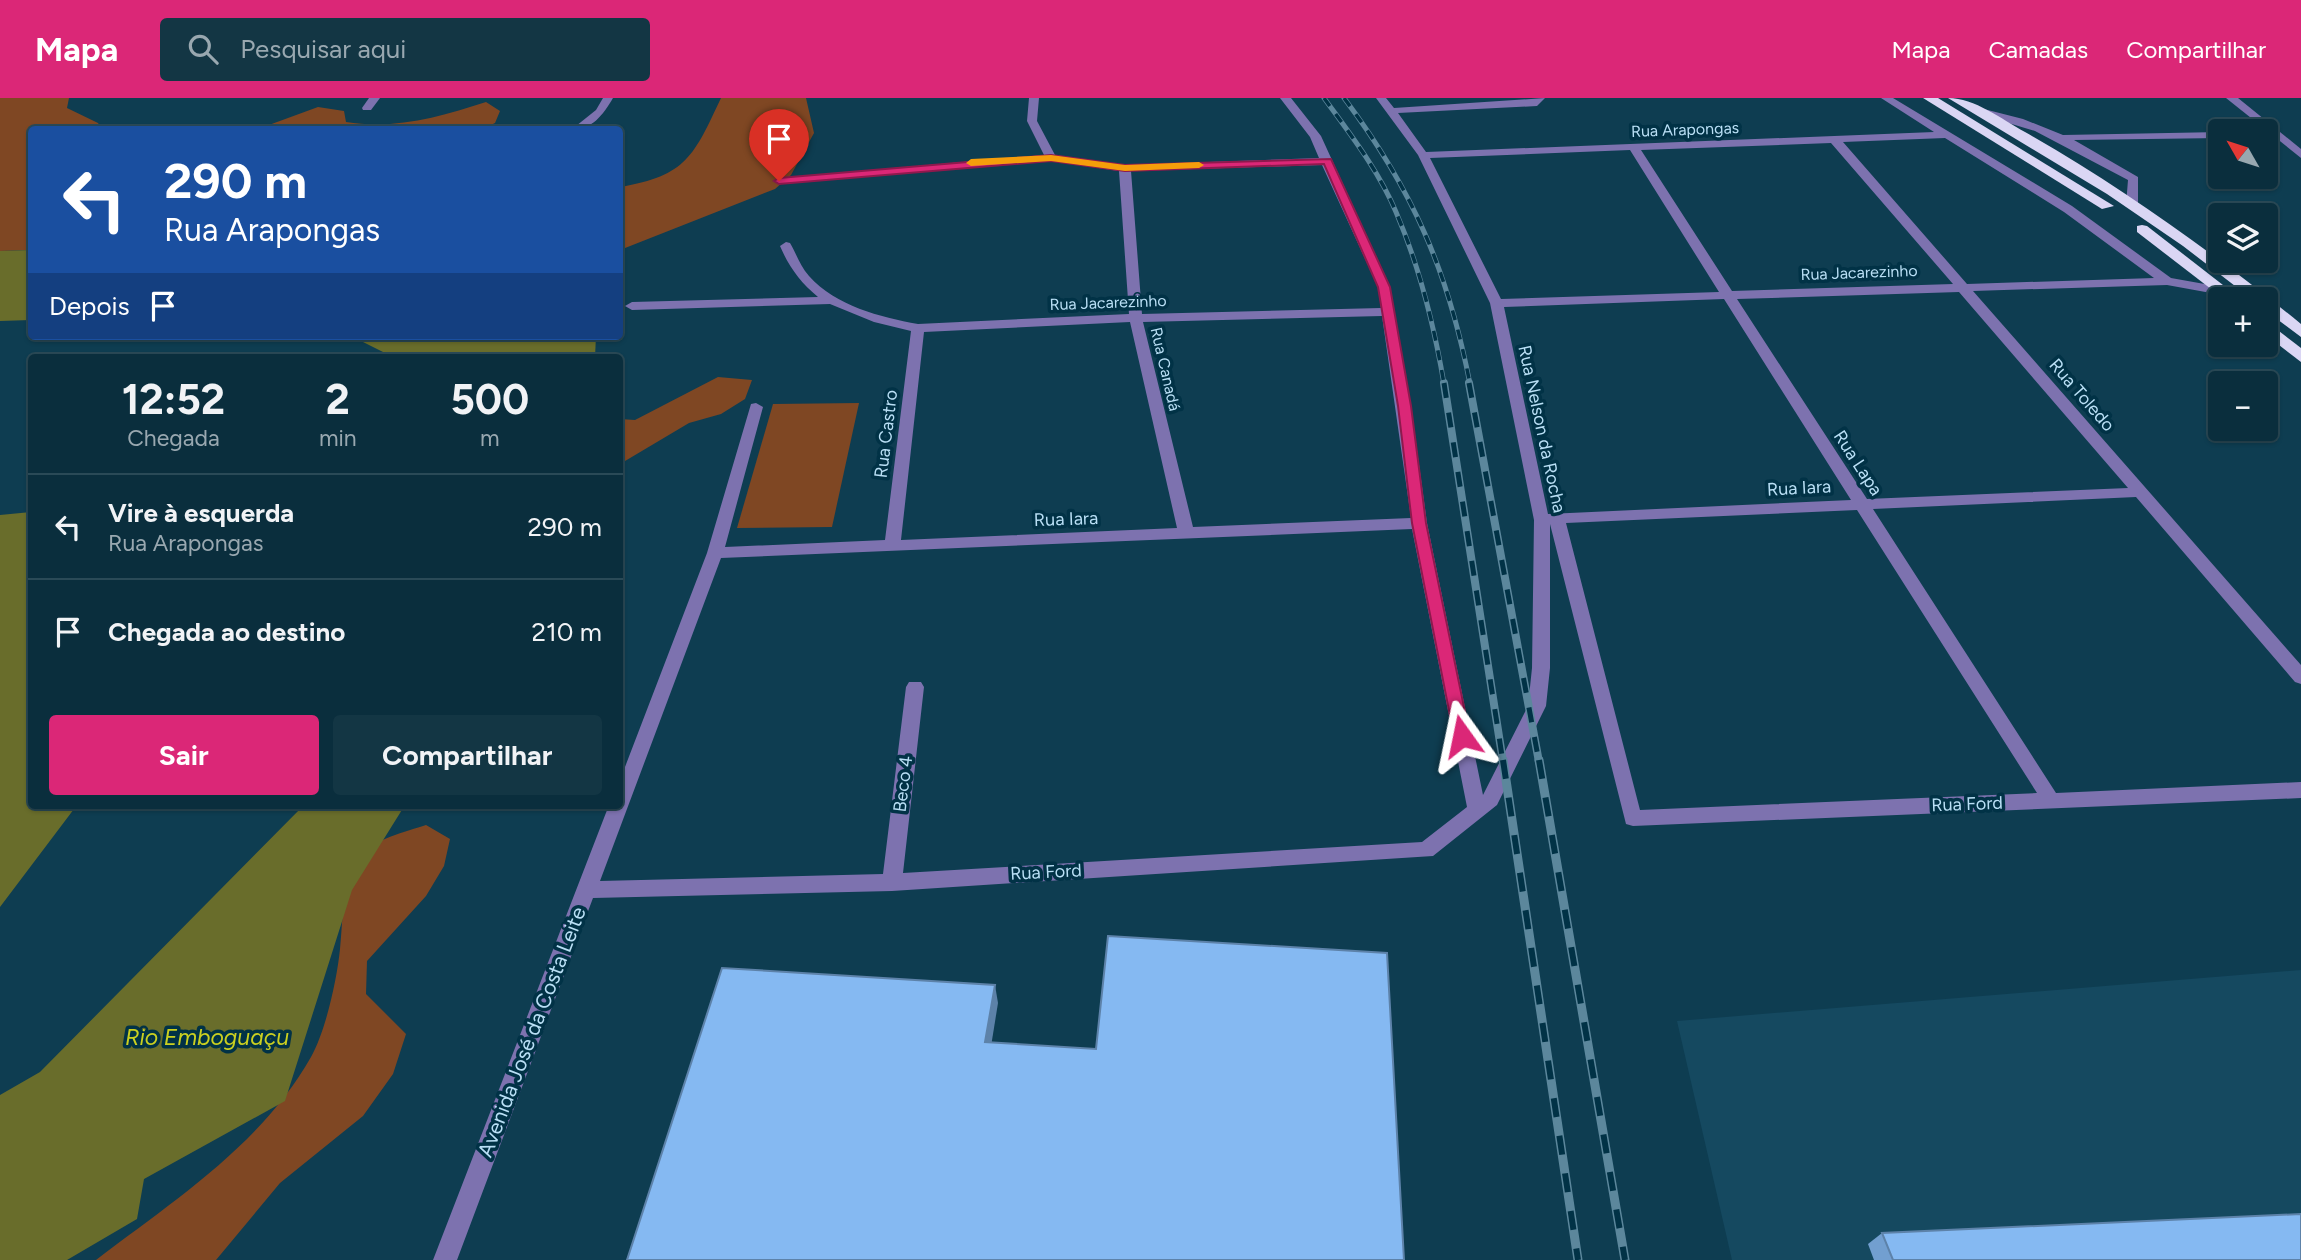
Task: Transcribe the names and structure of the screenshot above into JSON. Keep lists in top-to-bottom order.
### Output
{
  "streets": {
    "street": [
      "Rua Arapongas",
      "Rua Jacarezinho",
      "Rua Canadá",
      "Rua Toledo",
      "Rua Nelson da Rocha",
      "Rua Castro",
      "Rua Lapa",
      "Rua Iara",
      "Beco 4",
      "Rua Ford",
      "Avenida José da Costa Leite"
    ]
  },
  "crossings": [
    ["Rua Arapongas", "Rua Toledo"],
    ["Rua Arapongas", "Rua Nelson da Rocha"],
    ["Rua Arapongas", "Rua Lapa"],
    ["Rua Jacarezinho", "Rua Canadá"],
    ["Rua Jacarezinho", "Rua Toledo"],
    ["Rua Jacarezinho", "Rua Nelson da Rocha"],
    ["Rua Jacarezinho", "Rua Castro"],
    ["Rua Jacarezinho", "Rua Lapa"],
    ["Rua Canadá", "Rua Iara"],
    ["Rua Toledo", "Rua Iara"],
    ["Rua Nelson da Rocha", "Rua Iara"],
    ["Rua Nelson da Rocha", "Rua Ford"],
    ["Rua Castro", "Rua Iara"],
    ["Rua Lapa", "Rua Iara"],
    ["Rua Lapa", "Rua Ford"],
    ["Rua Iara", "Rua Ford"],
    ["Rua Iara", "Avenida José da Costa Leite"],
    ["Beco 4", "Rua Ford"],
    ["Rua Ford", "Avenida José da Costa Leite"]
  ],
  "water": ["Rio Emboguaçu"],
  "north": "top left",
  "page": {
    "header": "Mapa",
    "search": "Pesquisar aqui",
    "nav": ["Mapa", "Camadas", "Compartilhar"],
    "map_buttons": ["+", "−"],
    "turn": ["290 m", "Rua Arapongas"],
    "then": "Depois",
    "eta": [
      "12:52",
      "Chegada",
      "2",
      "min",
      "500",
      "m"
    ],
    "list": [
      {
        "name": "Vire à esquerda",
        "note": "Rua Arapongas",
        "value": "290 m"
      },
      {
        "name": "Chegada ao destino",
        "value": "210 m"
      }
    ],
    "buttons": ["Sair", "Compartilhar"]
  }
}
